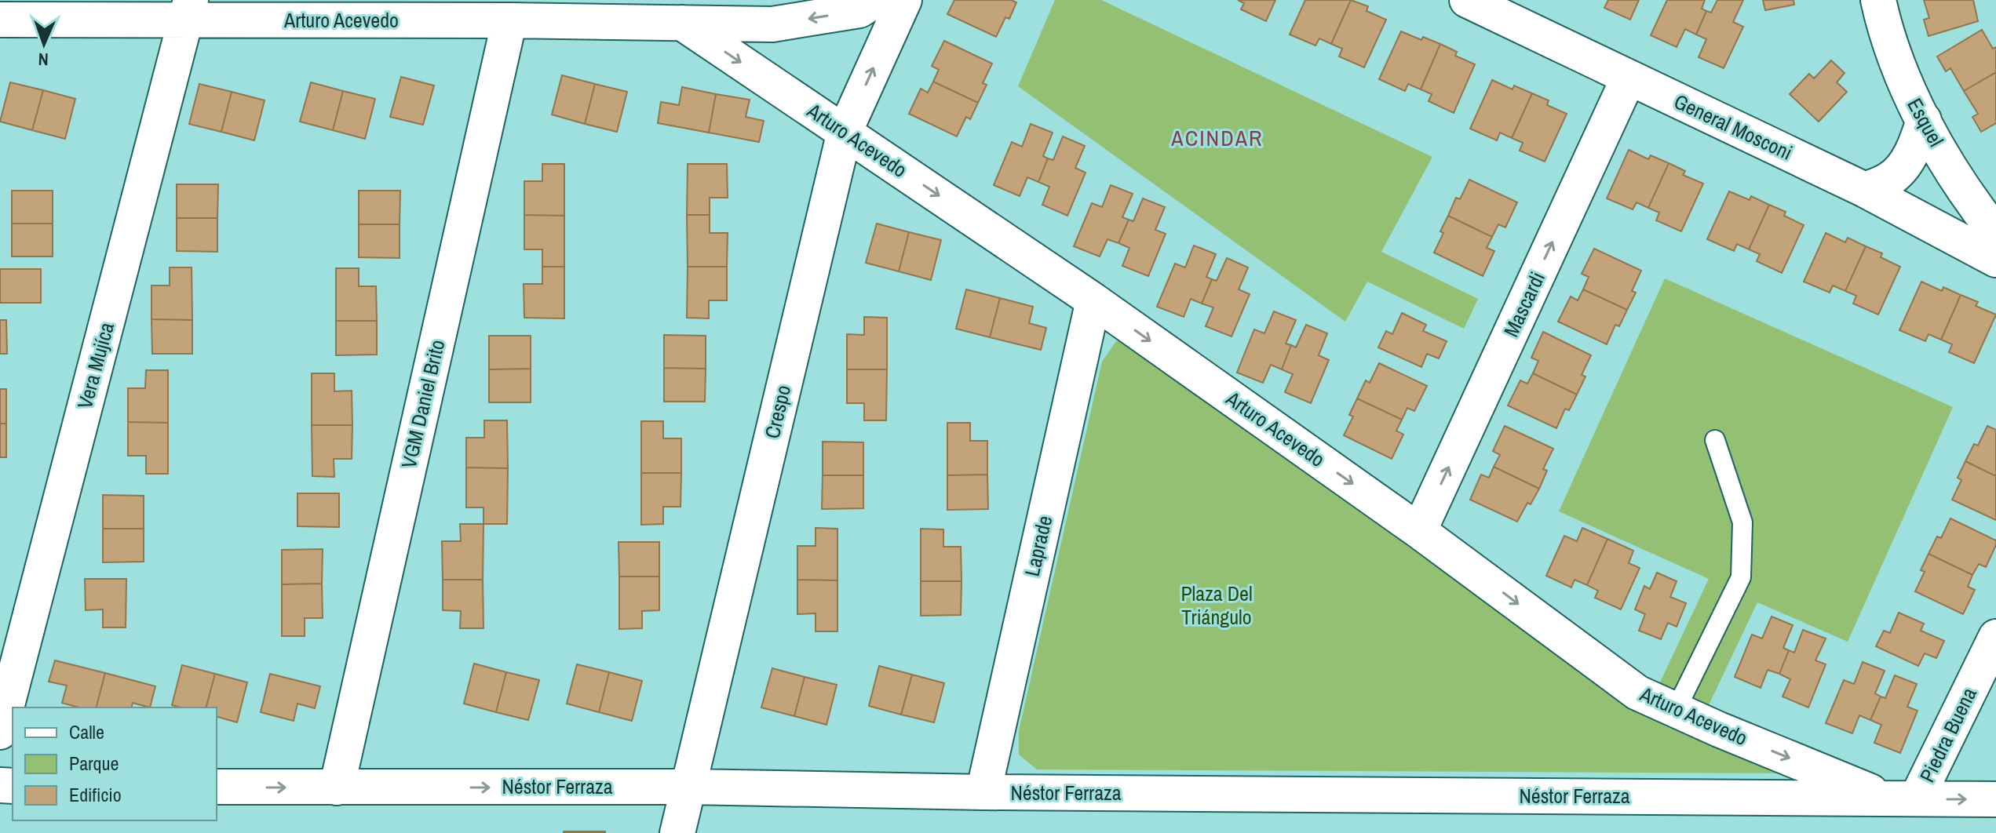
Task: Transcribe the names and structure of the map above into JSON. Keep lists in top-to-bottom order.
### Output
{
  "streets": {
    "street": [
      "Arturo Acevedo",
      "Esquel",
      "General Mosconi",
      "Mascardi",
      "Vera Mujíca",
      "VGM Daniel Brito",
      "Crespo",
      "Laprade",
      "Piedra Buena",
      "Néstor Ferraza"
    ]
  },
  "crossings": [
    ["Arturo Acevedo", "Mascardi"],
    ["Arturo Acevedo", "Vera Mujíca"],
    ["Arturo Acevedo", "VGM Daniel Brito"],
    ["Arturo Acevedo", "Crespo"],
    ["Arturo Acevedo", "Laprade"],
    ["Arturo Acevedo", "Piedra Buena"],
    ["Arturo Acevedo", "Néstor Ferraza"],
    ["General Mosconi", "Mascardi"],
    ["VGM Daniel Brito", "Néstor Ferraza"],
    ["Crespo", "Néstor Ferraza"],
    ["Laprade", "Néstor Ferraza"],
    ["Piedra Buena", "Néstor Ferraza"]
  ],
  "one_way": ["Mascardi"],
  "districts": ["ACINDAR"],
  "parks": ["Plaza Del Triángulo"],
  "legend": ["Calle", "Parque", "Edificio"],
  "north": "bottom"
}
